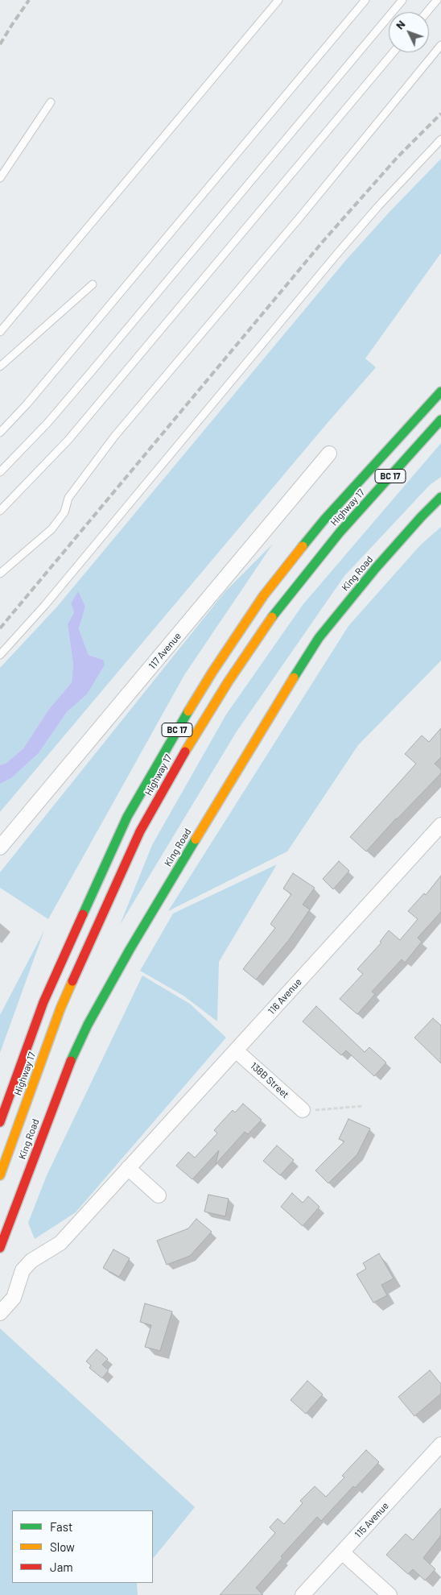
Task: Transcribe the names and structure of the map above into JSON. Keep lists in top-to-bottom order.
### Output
{
  "streets": {
    "main road": ["BC 17", "Highway 17", "King Road"],
    "street": [
      "117 Avenue",
      "116 Avenue",
      "138B Street",
      "115 Avenue"
    ]
  },
  "crossings": [
    ["116 Avenue", "138B Street"]
  ],
  "legend": ["Fast", "Slow", "Jam"],
  "north": "top left"
}
